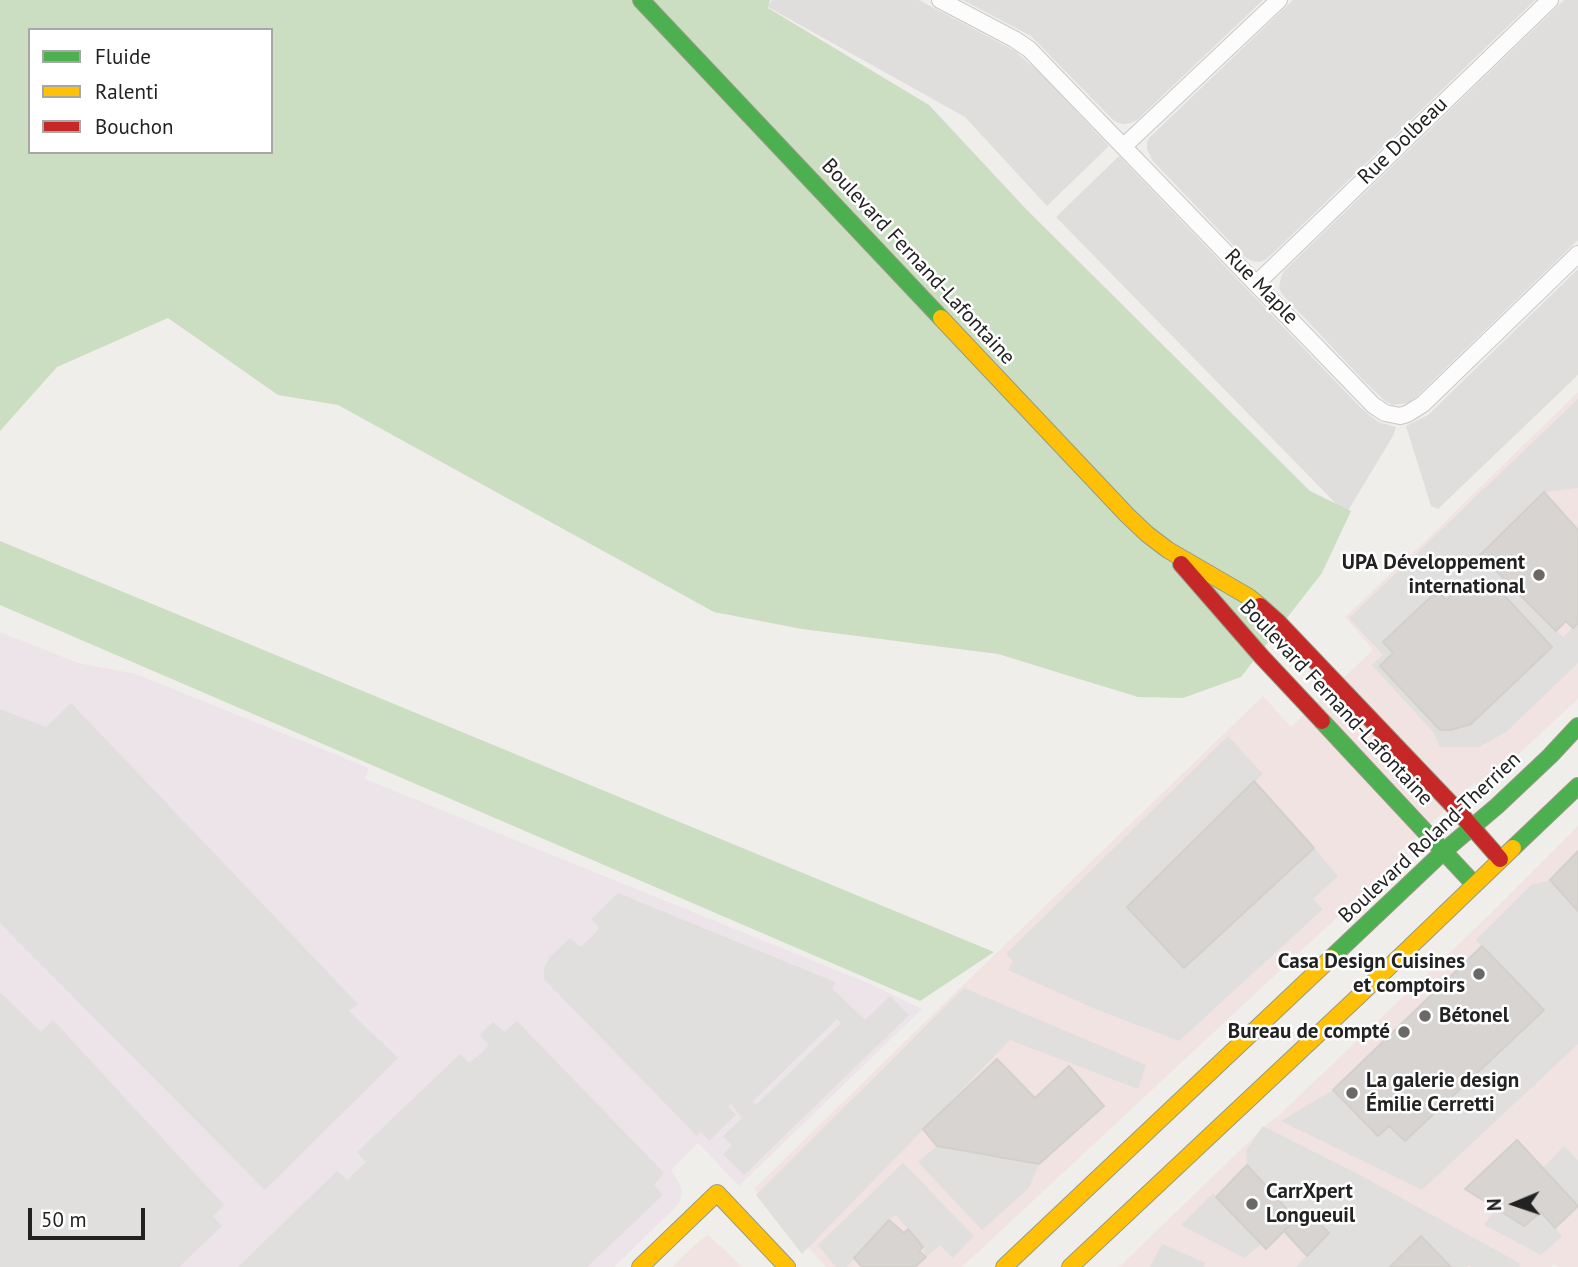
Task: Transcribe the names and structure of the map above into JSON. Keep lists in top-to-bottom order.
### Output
{
  "streets": {
    "street": [
      "Rue Dolbeau",
      "Boulevard Fernand-Lafontaine",
      "Rue Maple",
      "Boulevard Roland-Therrien"
    ]
  },
  "crossings": [
    ["Rue Dolbeau", "Rue Maple"],
    ["Boulevard Fernand-Lafontaine", "Boulevard Roland-Therrien"]
  ],
  "places": [
    "UPA Développement international",
    "Casa Design Cuisines et comptoirs",
    "Bétonel",
    "Bureau de compté",
    "La galerie design Émilie Cerretti",
    "CarrXpert Longueuil"
  ],
  "legend": ["Fluide", "Ralenti", "Bouchon"],
  "scale_bar": "50 m",
  "north": "left"
}
